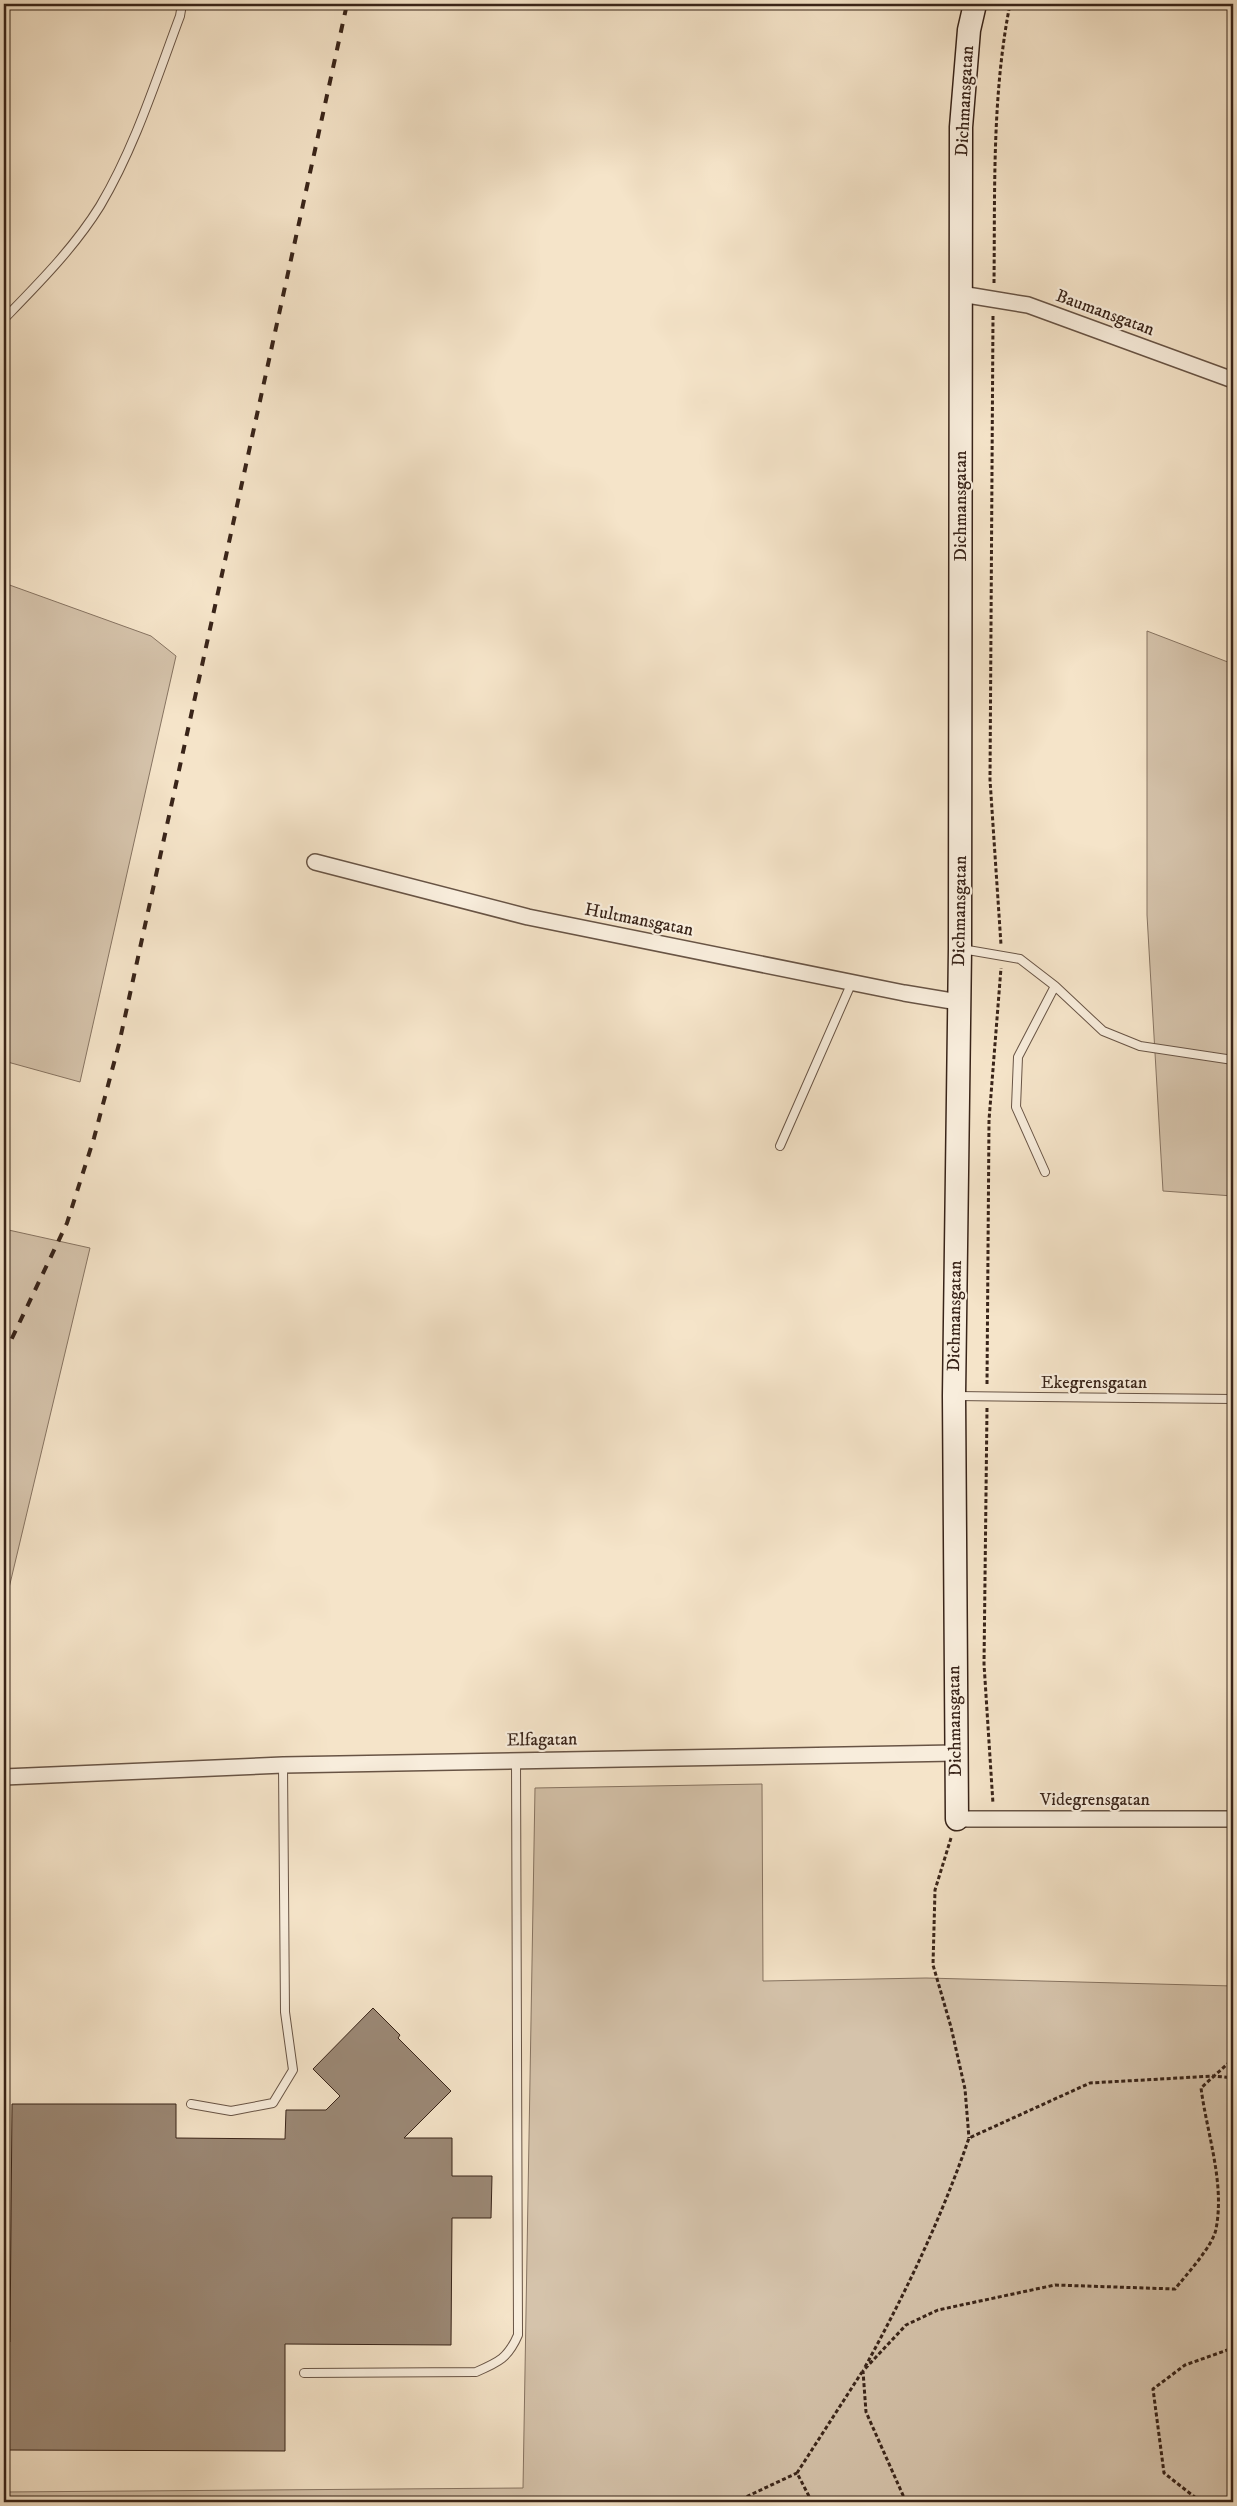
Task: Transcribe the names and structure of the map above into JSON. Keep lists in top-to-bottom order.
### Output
{
  "streets": {
    "street": [
      "Dichmansgatan",
      "Baumansgatan",
      "Hultmansgatan",
      "Elfagatan",
      "Videgrensgatan"
    ],
    "lane": ["Ekegrensgatan"]
  },
  "crossings": [
    ["Dichmansgatan", "Baumansgatan"],
    ["Dichmansgatan", "Hultmansgatan"],
    ["Dichmansgatan", "Ekegrensgatan"],
    ["Dichmansgatan", "Elfagatan"],
    ["Dichmansgatan", "Videgrensgatan"]
  ]
}
